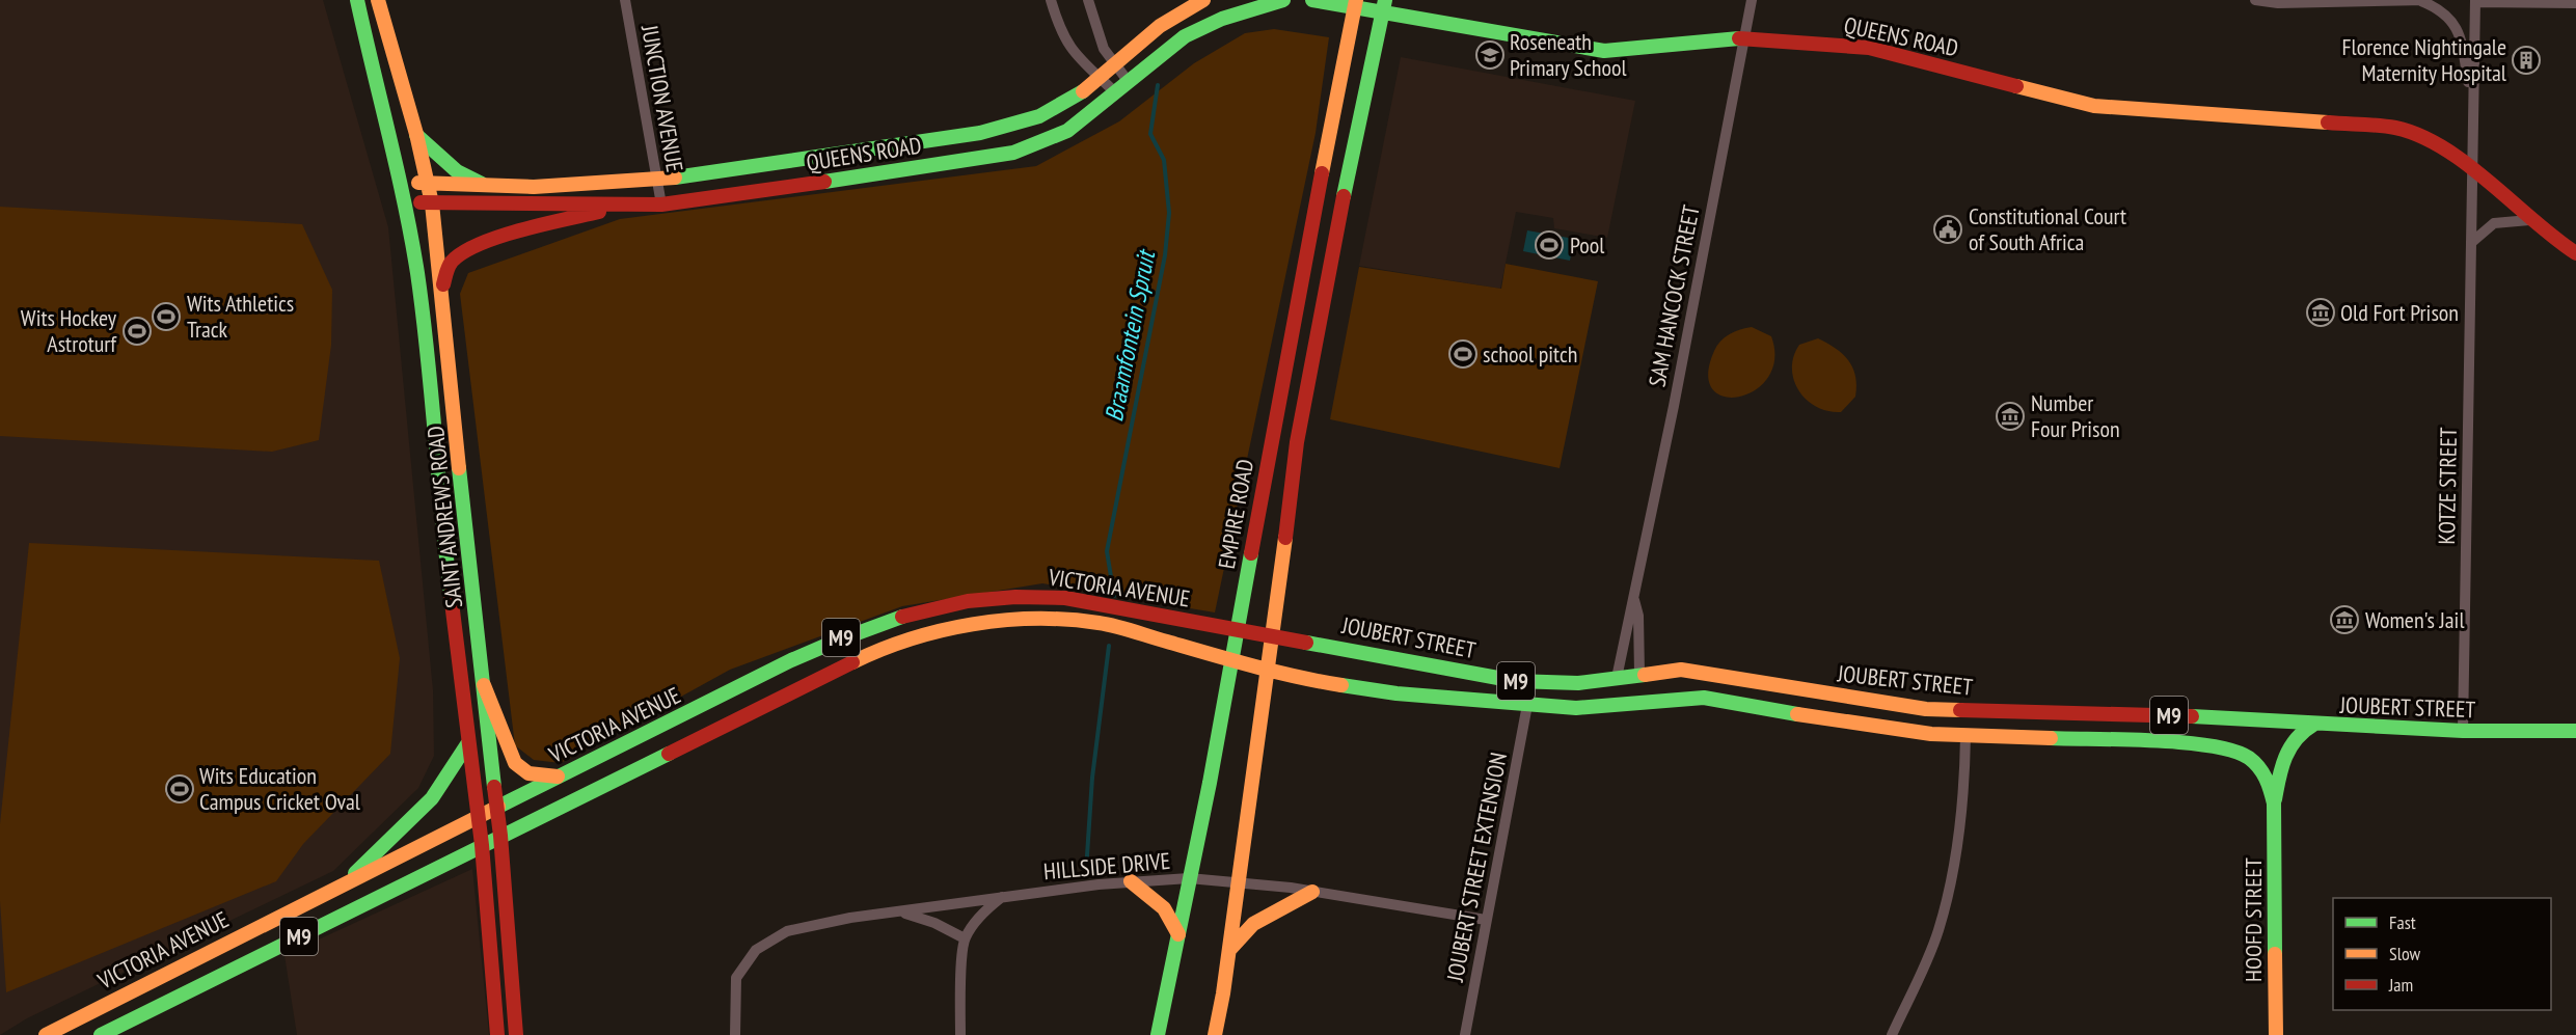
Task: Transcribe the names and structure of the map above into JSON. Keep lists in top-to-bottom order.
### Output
{
  "streets": {
    "main road": [
      "QUEENS ROAD",
      "EMPIRE ROAD",
      "SAINT ANDREWS ROAD",
      "VICTORIA AVENUE",
      "M9",
      "JOUBERT STREET",
      "HOOFD STREET"
    ],
    "street": [
      "JUNCTION AVENUE",
      "SAM HANCOCK STREET",
      "KOTZE STREET",
      "HILLSIDE DRIVE",
      "JOUBERT STREET EXTENSION"
    ]
  },
  "crossings": [
    ["QUEENS ROAD", "JUNCTION AVENUE"],
    ["QUEENS ROAD", "SAM HANCOCK STREET"],
    ["QUEENS ROAD", "KOTZE STREET"],
    ["QUEENS ROAD", "EMPIRE ROAD"],
    ["QUEENS ROAD", "SAINT ANDREWS ROAD"],
    ["SAM HANCOCK STREET", "JOUBERT STREET"],
    ["KOTZE STREET", "JOUBERT STREET"],
    ["EMPIRE ROAD", "VICTORIA AVENUE"],
    ["EMPIRE ROAD", "JOUBERT STREET"],
    ["EMPIRE ROAD", "HILLSIDE DRIVE"],
    ["SAINT ANDREWS ROAD", "VICTORIA AVENUE"],
    ["VICTORIA AVENUE", "JOUBERT STREET"],
    ["JOUBERT STREET", "JOUBERT STREET EXTENSION"],
    ["JOUBERT STREET", "HOOFD STREET"],
    ["HILLSIDE DRIVE", "JOUBERT STREET EXTENSION"]
  ],
  "water": ["Braamfontein Spruit"],
  "places": {
    "school or university": ["Roseneath Primary School"],
    "building": ["Florence Nightingale Maternity Hospital"],
    "public building": ["Constitutional Court of South Africa"],
    "sports": [
      "Pool",
      "Wits Athletics Track",
      "Wits Hockey Astroturf",
      "school pitch",
      "Wits Education Campus Cricket Oval"
    ],
    "museum": ["Old Fort Prison", "Number Four Prison", "Women's Jail"]
  },
  "legend": ["Fast", "Slow", "Jam"]
}
